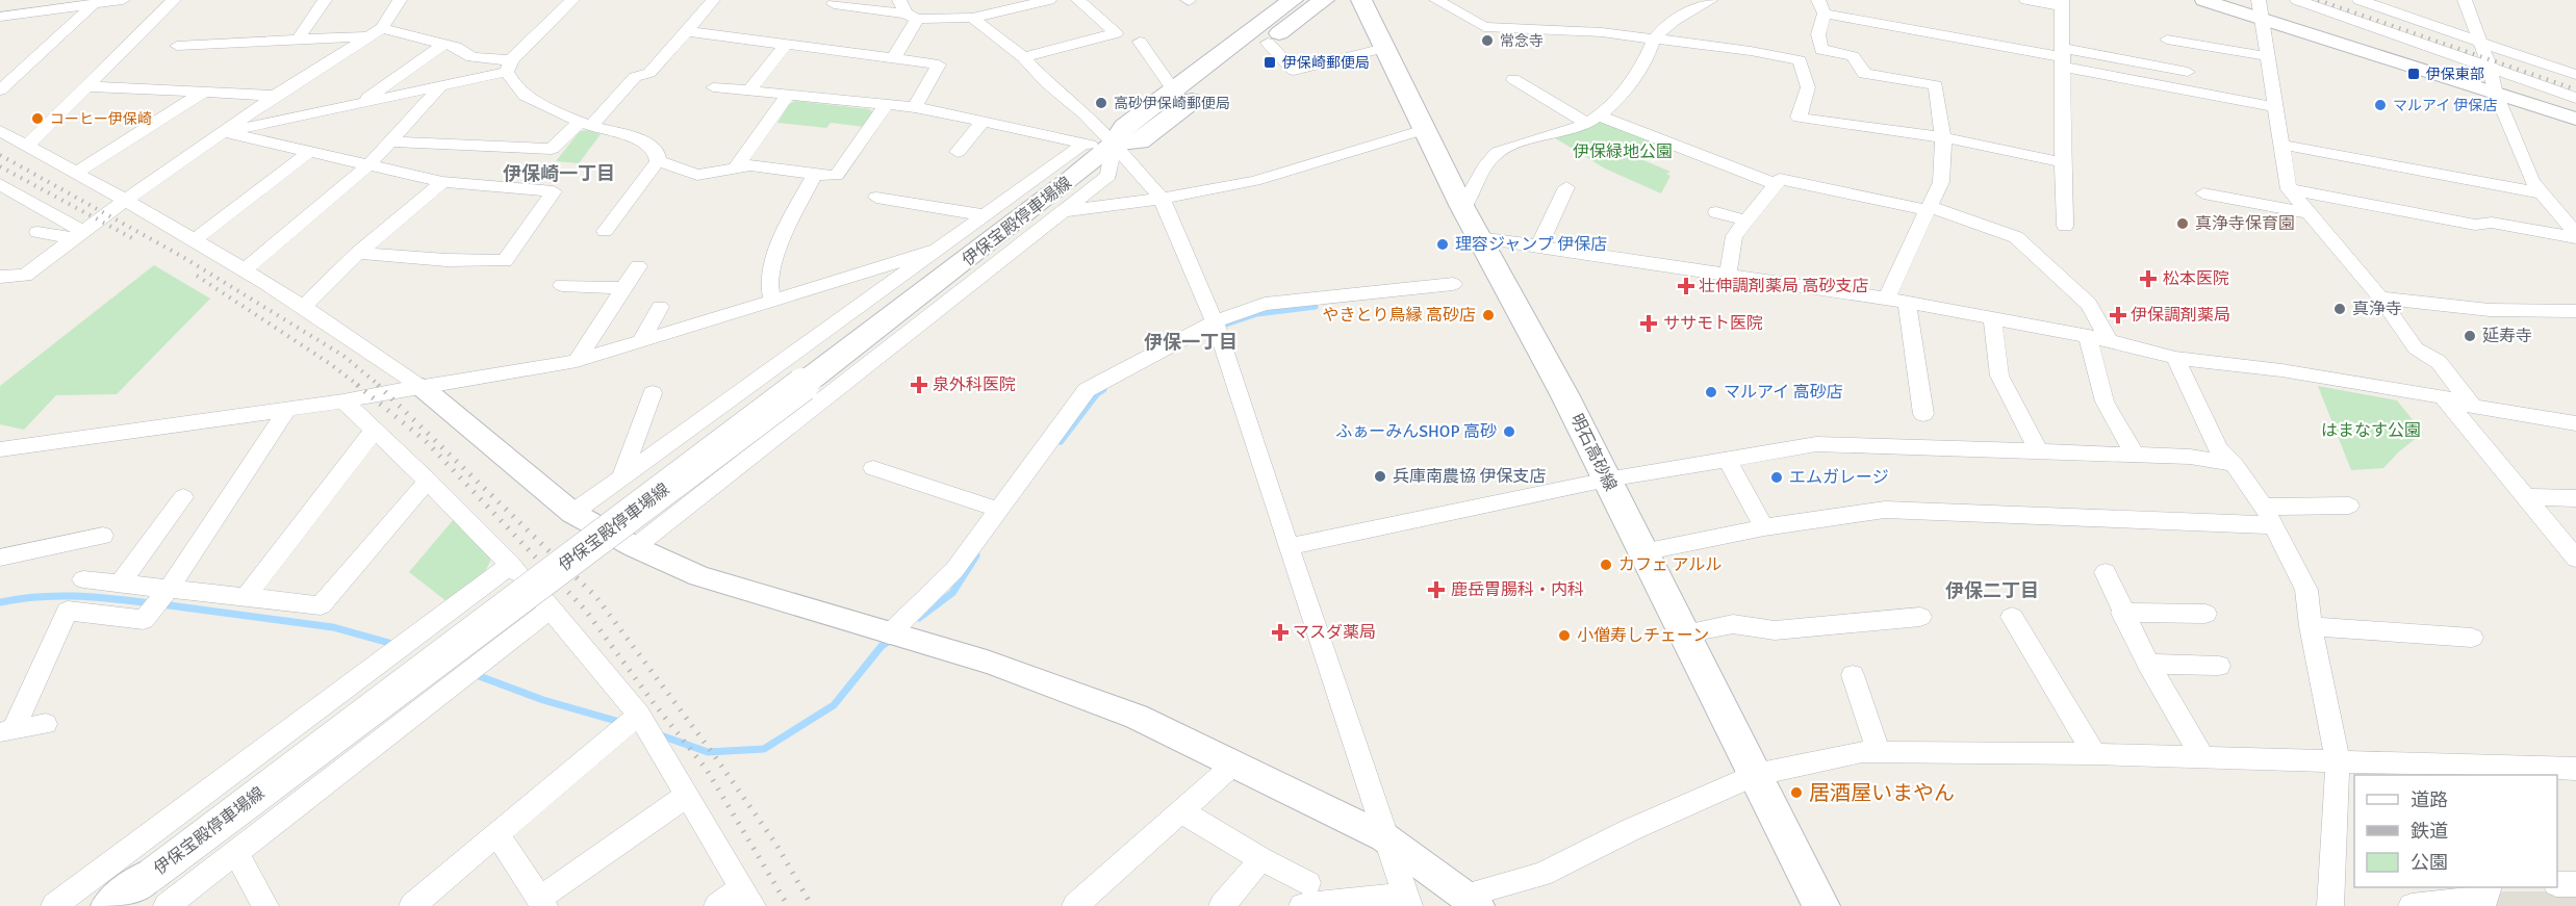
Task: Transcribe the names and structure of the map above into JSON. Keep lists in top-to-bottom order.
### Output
{
  "streets": {
    "main road": ["伊保宝殿停車場線", "明石高砂線"]
  },
  "districts": ["伊保崎一丁目", "伊保一丁目", "伊保二丁目"],
  "parks": ["伊保緑地公園", "はまなす公園"],
  "places": {
    "other": [
      "常念寺",
      "高砂伊保崎郵便局",
      "マルアイ 伊保店",
      "コーヒー伊保崎",
      "真浄寺保育園",
      "理容ジャンプ 伊保店",
      "真浄寺",
      "やきとり鳥縁 高砂店",
      "延寿寺",
      "マルアイ 高砂店",
      "ふぁーみんSHOP 高砂",
      "兵庫南農協 伊保支店",
      "エムガレージ",
      "カフェ アルル",
      "小僧寿しチェーン",
      "居酒屋いまやん"
    ],
    "transit": ["伊保崎郵便局", "伊保東部"],
    "health": [
      "松本医院",
      "壮伸調剤薬局 高砂支店",
      "伊保調剤薬局",
      "ササモト医院",
      "泉外科医院",
      "鹿岳胃腸科・内科",
      "マスダ薬局"
    ]
  },
  "legend": ["道路", "鉄道", "公園"]
}
